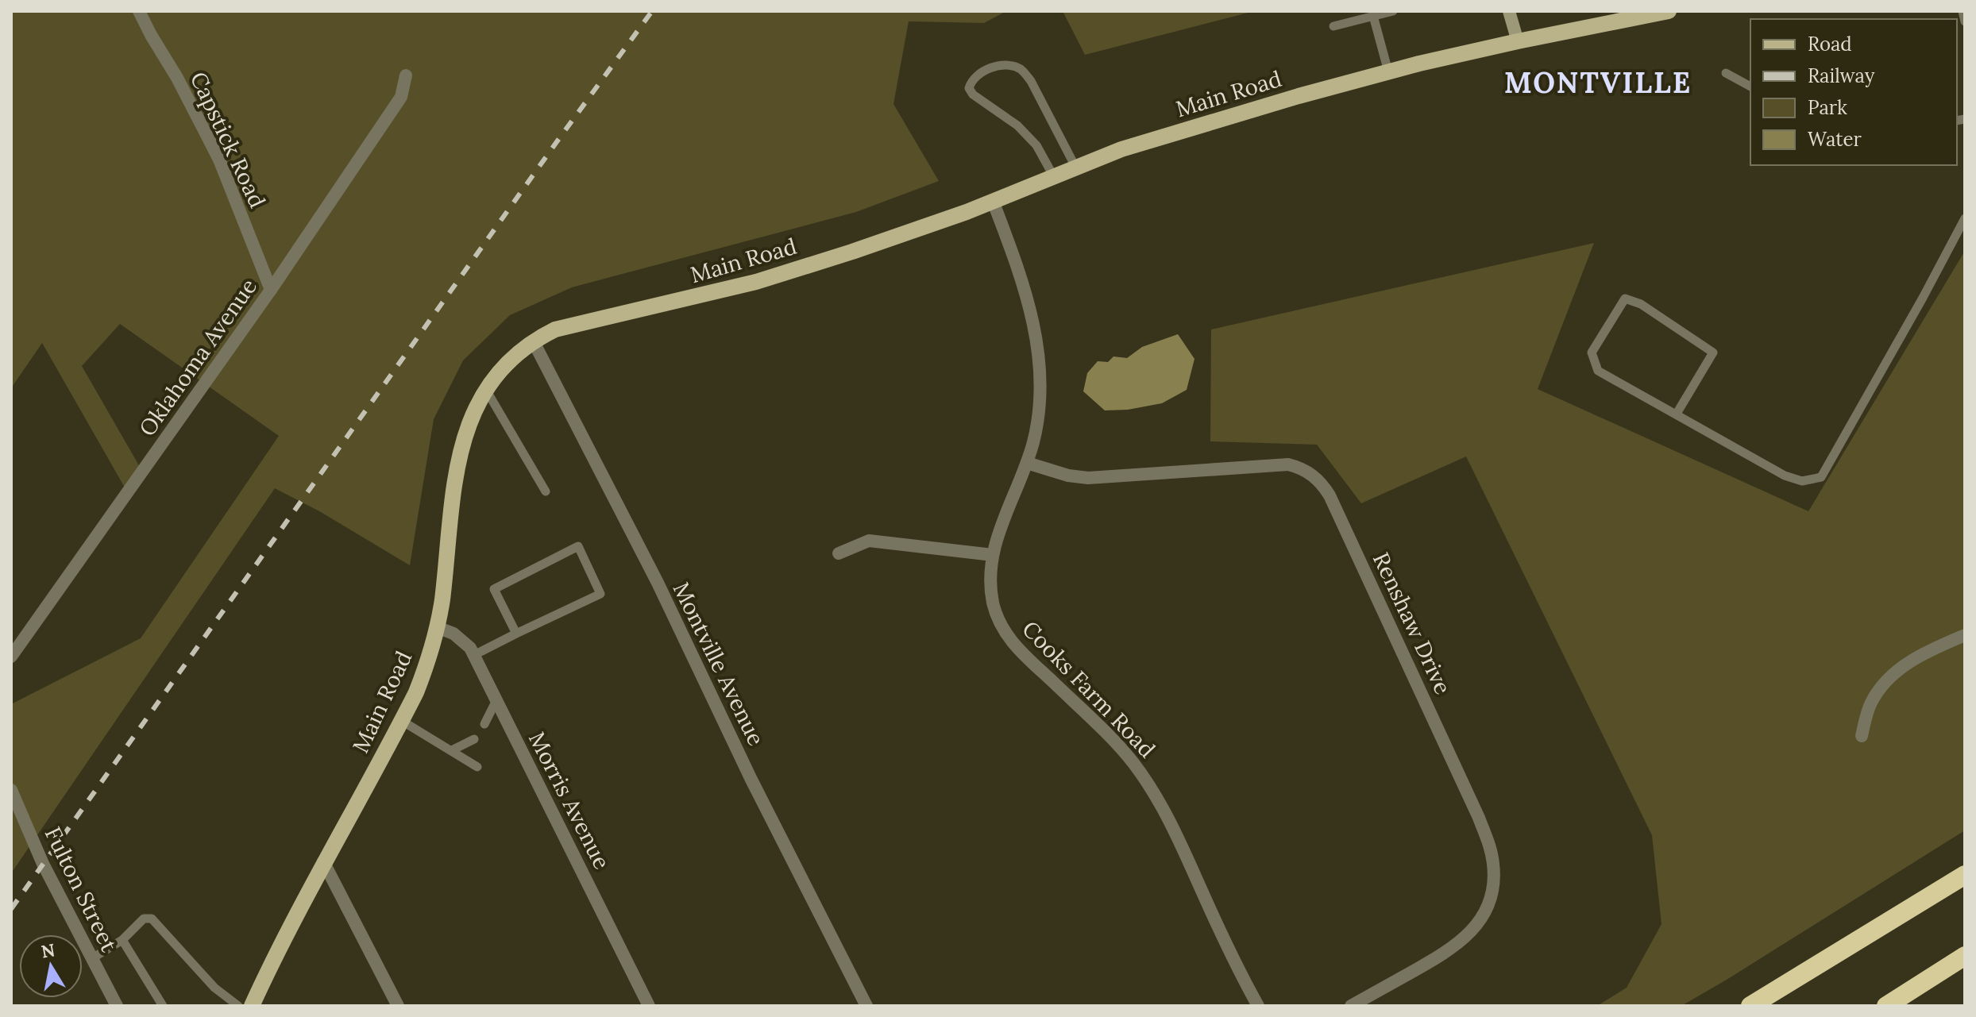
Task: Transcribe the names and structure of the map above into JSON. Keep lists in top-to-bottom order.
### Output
{
  "streets": {
    "main road": ["Main Road"],
    "street": [
      "Capstick Road",
      "Oklahoma Avenue",
      "Renshaw Drive",
      "Montville Avenue",
      "Cooks Farm Road",
      "Morris Avenue",
      "Fulton Street"
    ]
  },
  "crossings": [
    ["Main Road", "Montville Avenue"],
    ["Main Road", "Cooks Farm Road"],
    ["Main Road", "Morris Avenue"],
    ["Capstick Road", "Oklahoma Avenue"],
    ["Renshaw Drive", "Cooks Farm Road"]
  ],
  "districts": ["MONTVILLE"],
  "legend": [
    "Road",
    "Railway",
    "Park",
    "Water"
  ],
  "north": "top"
}
